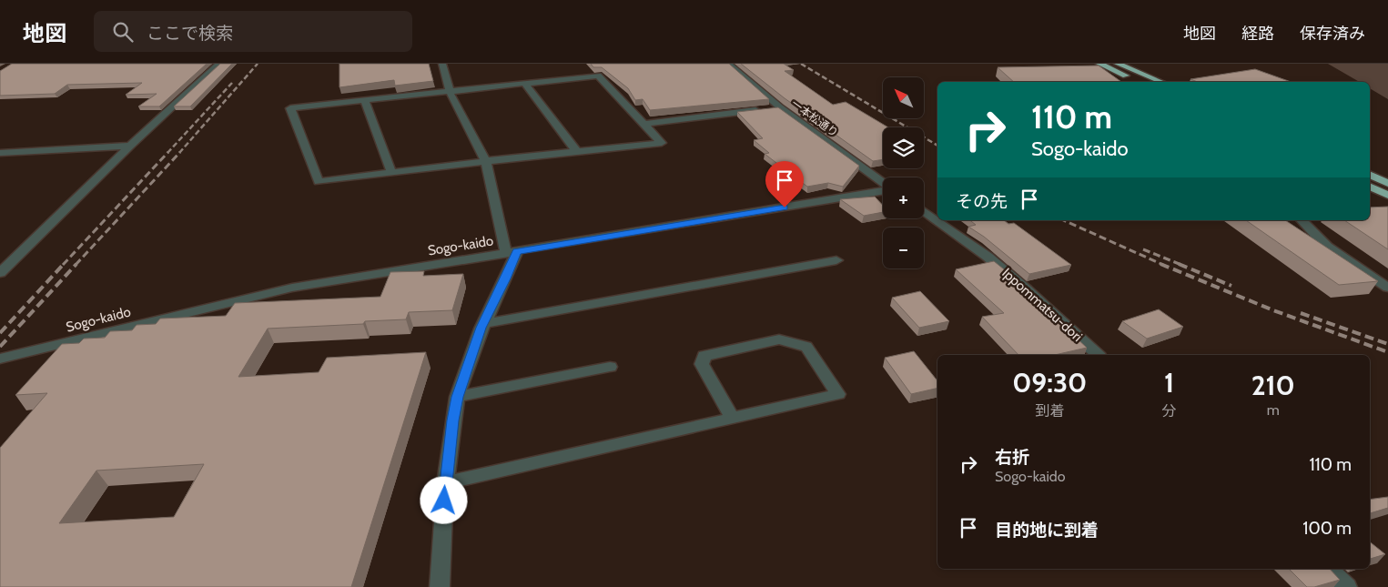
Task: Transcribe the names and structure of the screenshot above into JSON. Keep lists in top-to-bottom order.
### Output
{
  "streets": {
    "street": ["一本松通り", "Sogo-kaido", "Ippommatsu-dori"]
  },
  "north": "top left",
  "page": {
    "header": "地図",
    "search": "ここで検索",
    "nav": ["地図", "経路", "保存済み"],
    "map_buttons": ["+", "−"],
    "turn": ["110 m", "Sogo-kaido"],
    "then": "その先",
    "eta": [
      "09:30",
      "到着",
      "1",
      "分",
      "210",
      "m"
    ],
    "list": [
      {
        "name": "右折",
        "note": "Sogo-kaido",
        "value": "110 m"
      },
      {
        "name": "目的地に到着",
        "value": "100 m"
      }
    ]
  }
}
